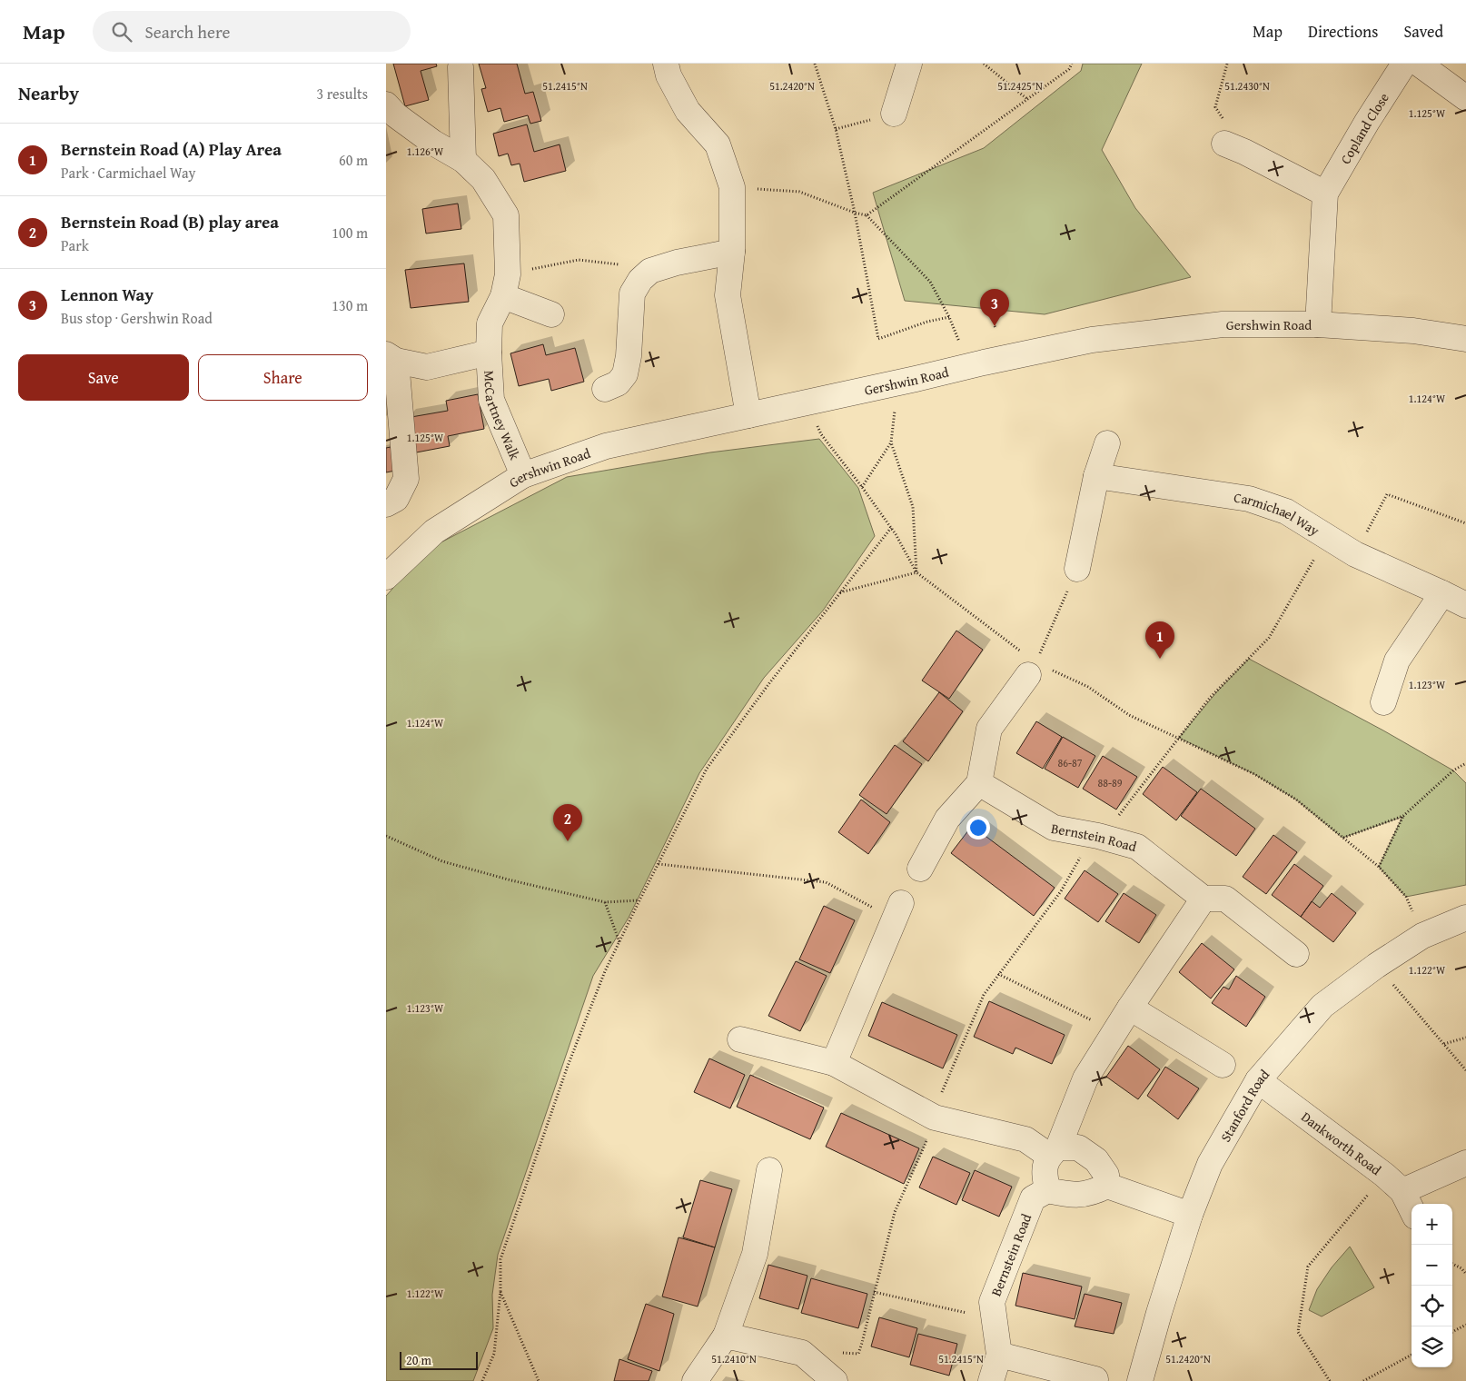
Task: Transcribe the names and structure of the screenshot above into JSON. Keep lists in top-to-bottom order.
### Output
{
  "streets": {
    "street": [
      "Copland Close",
      "Gershwin Road",
      "McCartney Walk",
      "Carmichael Way",
      "Bernstein Road",
      "Stanford Road",
      "Dankworth Road"
    ]
  },
  "crossings": [
    ["Copland Close", "Gershwin Road"],
    ["Gershwin Road", "McCartney Walk"],
    ["Stanford Road", "Dankworth Road"]
  ],
  "house_numbers": ["86-87", "88-89"],
  "scale_bar": "20 m",
  "page": {
    "header": "Map",
    "search": "Search here",
    "nav": ["Map", "Directions", "Saved"],
    "heading": ["Nearby", "3 results"],
    "list": [
      {
        "mark": "1",
        "name": "Bernstein Road (A) Play Area",
        "note": "Park · Carmichael Way",
        "value": "60 m"
      },
      {
        "mark": "2",
        "name": "Bernstein Road (B) play area",
        "note": "Park",
        "value": "100 m"
      },
      {
        "mark": "3",
        "name": "Lennon Way",
        "note": "Bus stop · Gershwin Road",
        "value": "130 m"
      }
    ],
    "pins": ["3", "1", "2"],
    "buttons": ["Save", "Share"],
    "map_buttons": ["+", "−"],
    "scale": "20 m"
  },
  "coordinates": [
    "51.2415°N",
    "51.2420°N",
    "51.2425°N",
    "51.2430°N",
    "1.125°W",
    "1.126°W",
    "1.124°W",
    "1.123°W",
    "1.122°W",
    "51.2410°N"
  ]
}
